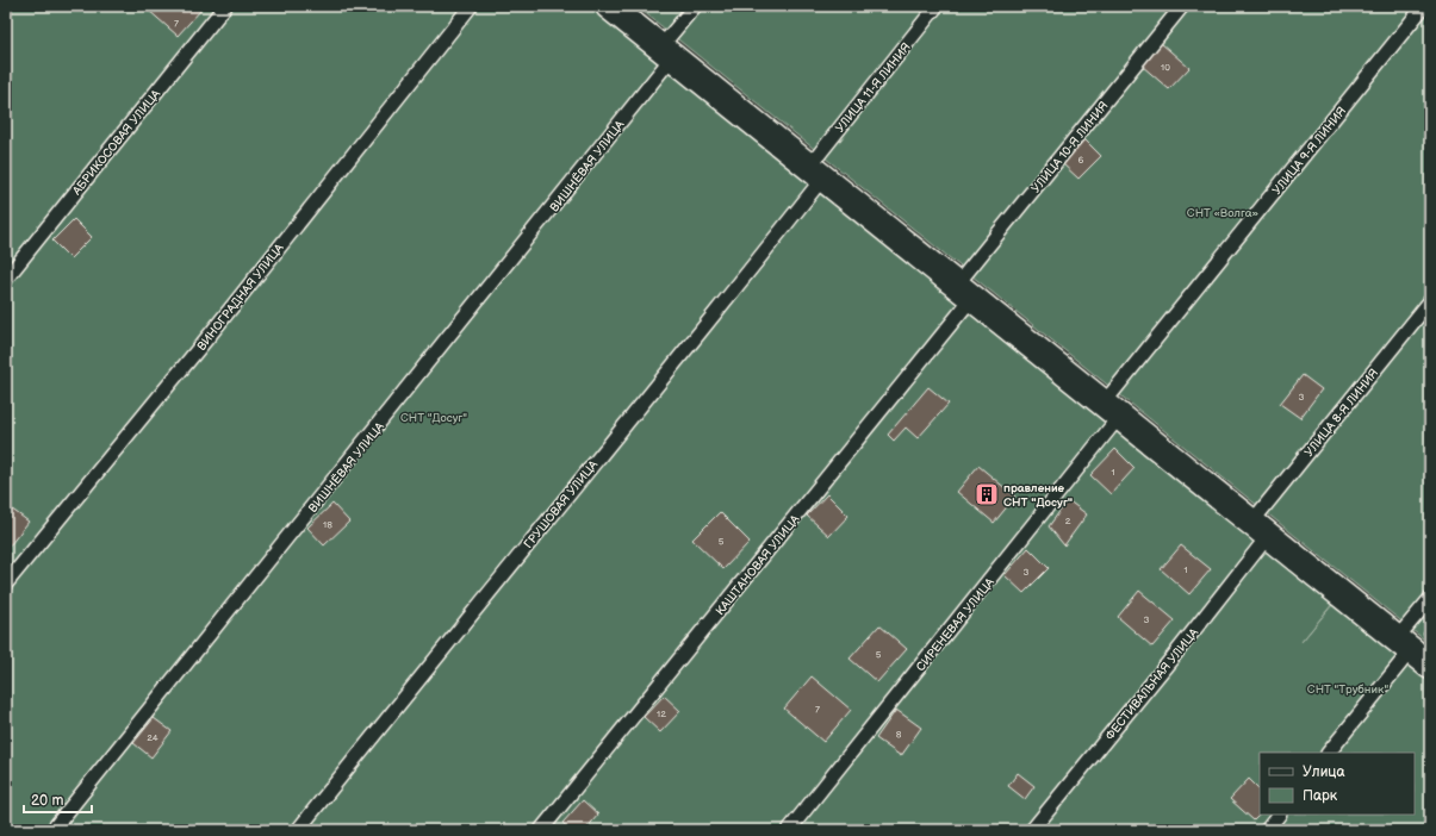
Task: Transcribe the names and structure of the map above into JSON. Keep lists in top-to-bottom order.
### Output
{
  "streets": {
    "lane": [
      "УЛИЦА 11-Я ЛИНИЯ",
      "АБРИКОСОВАЯ УЛИЦА",
      "УЛИЦА 10-Я ЛИНИЯ",
      "УЛИЦА 9-Я ЛИНИЯ",
      "ВИШНЁВАЯ УЛИЦА",
      "ВИНОГРАДНАЯ УЛИЦА",
      "УЛИЦА 8-Я ЛИНИЯ",
      "ГРУШОВАЯ УЛИЦА",
      "КАШТАНОВАЯ УЛИЦА",
      "СИРЕНЕВАЯ УЛИЦА",
      "ФЕСТИВАЛЬНАЯ УЛИЦА"
    ]
  },
  "crossings": [
    ["УЛИЦА 11-Я ЛИНИЯ", "ГРУШОВАЯ УЛИЦА"],
    ["УЛИЦА 10-Я ЛИНИЯ", "КАШТАНОВАЯ УЛИЦА"],
    ["УЛИЦА 9-Я ЛИНИЯ", "СИРЕНЕВАЯ УЛИЦА"],
    ["УЛИЦА 8-Я ЛИНИЯ", "ФЕСТИВАЛЬНАЯ УЛИЦА"]
  ],
  "parks": ["СНТ «Волга»", "СНТ \"Досуг\"", "СНТ \"Трубник\""],
  "places": {
    "building": ["правление СНТ \"Досуг\""]
  },
  "house_numbers": [
    "7",
    "10",
    "6",
    "3",
    "1",
    "2",
    "18",
    "5",
    "1",
    "3",
    "3",
    "5",
    "7",
    "12",
    "8",
    "24"
  ],
  "legend": ["Улица", "Парк"],
  "scale_bar": "20 m"
}
